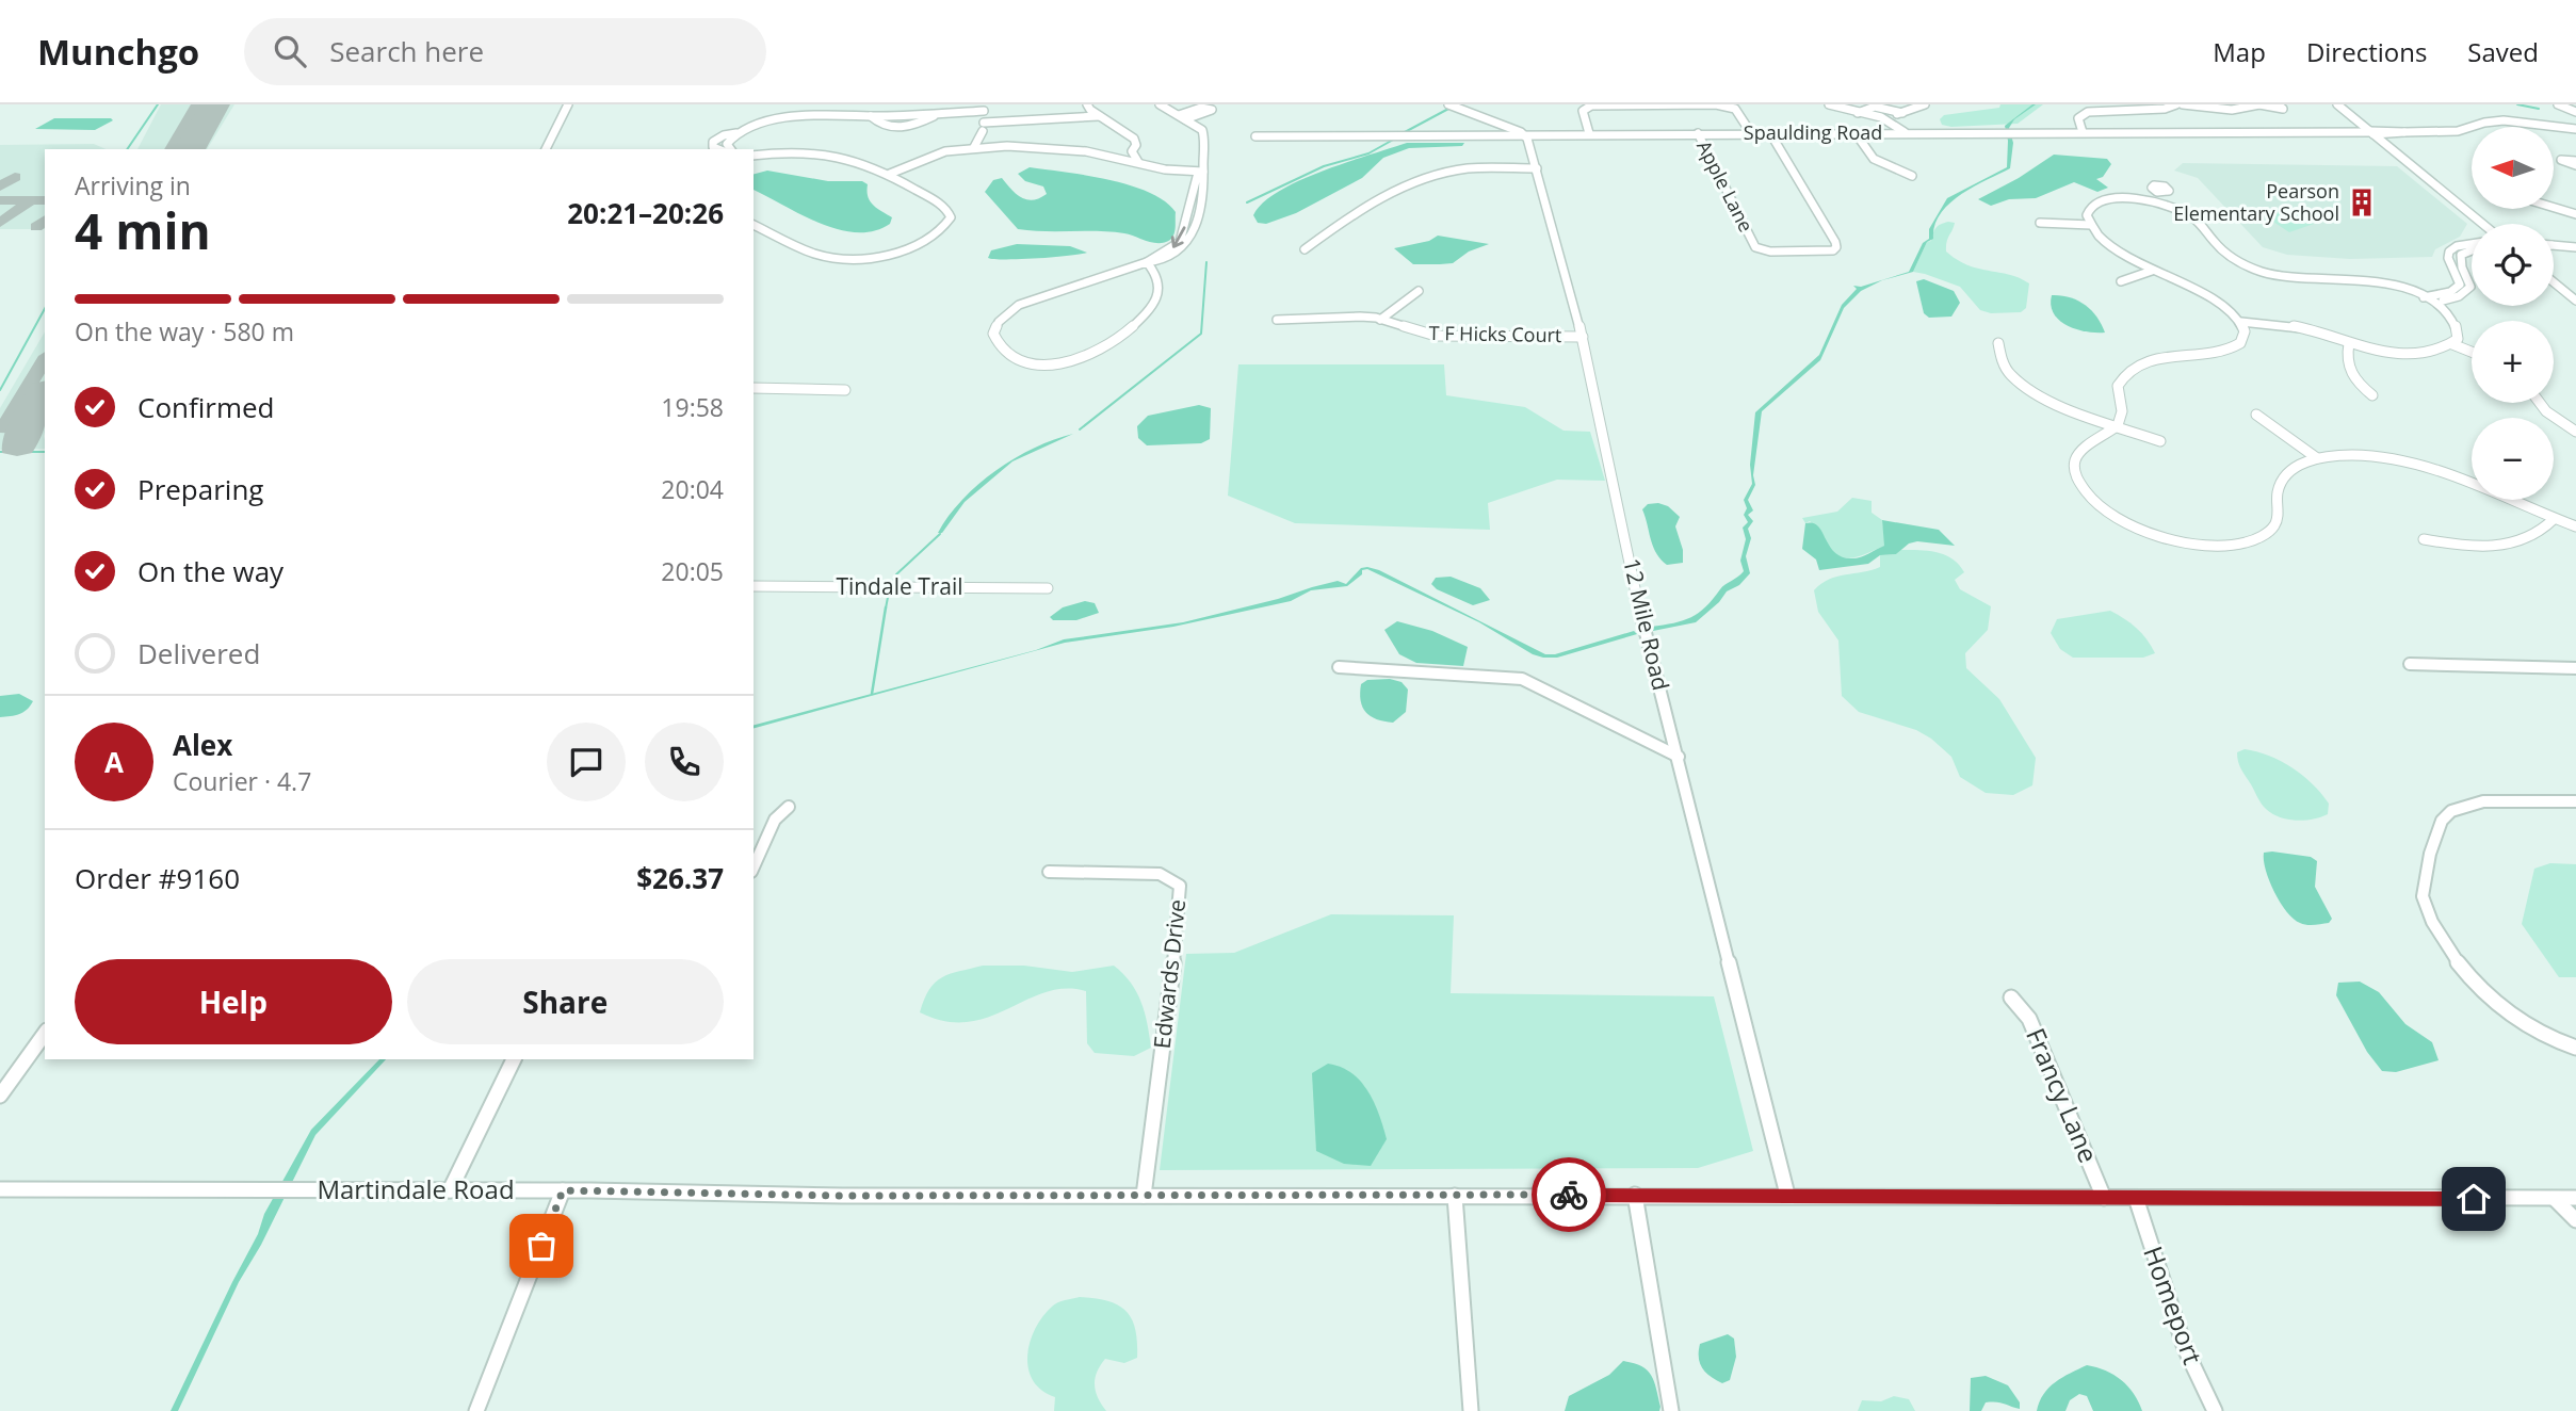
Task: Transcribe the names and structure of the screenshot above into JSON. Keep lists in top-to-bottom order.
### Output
{
  "streets": {
    "street": [
      "Spaulding Road",
      "Apple Lane",
      "T F Hicks Court",
      "Tindale Trail",
      "12 Mile Road",
      "Edwards Drive",
      "Francy Lane",
      "Martindale Road",
      "Homeport"
    ]
  },
  "crossings": [
    ["Spaulding Road", "Apple Lane"],
    ["Spaulding Road", "12 Mile Road"],
    ["T F Hicks Court", "12 Mile Road"],
    ["12 Mile Road", "Martindale Road"],
    ["Edwards Drive", "Martindale Road"],
    ["Francy Lane", "Martindale Road"],
    ["Martindale Road", "Homeport"]
  ],
  "places": {
    "building": ["Pearson Elementary School"]
  },
  "north": "left",
  "page": {
    "header": "Munchgo",
    "search": "Search here",
    "nav": ["Map", "Directions", "Saved"],
    "map_buttons": ["+", "−"],
    "heading": ["4 min", "Arriving in", "20:21–20:26"],
    "panel": [
      "Alex",
      "Courier · 4.7",
      "Order #9160",
      "$26.37"
    ],
    "bar": "On the way · 580 m",
    "list": [
      ["Confirmed", "19:58"],
      ["Preparing", "20:04"],
      ["On the way", "20:05"],
      "Delivered"
    ],
    "round": "A",
    "buttons": ["Help", "Share"]
  }
}
